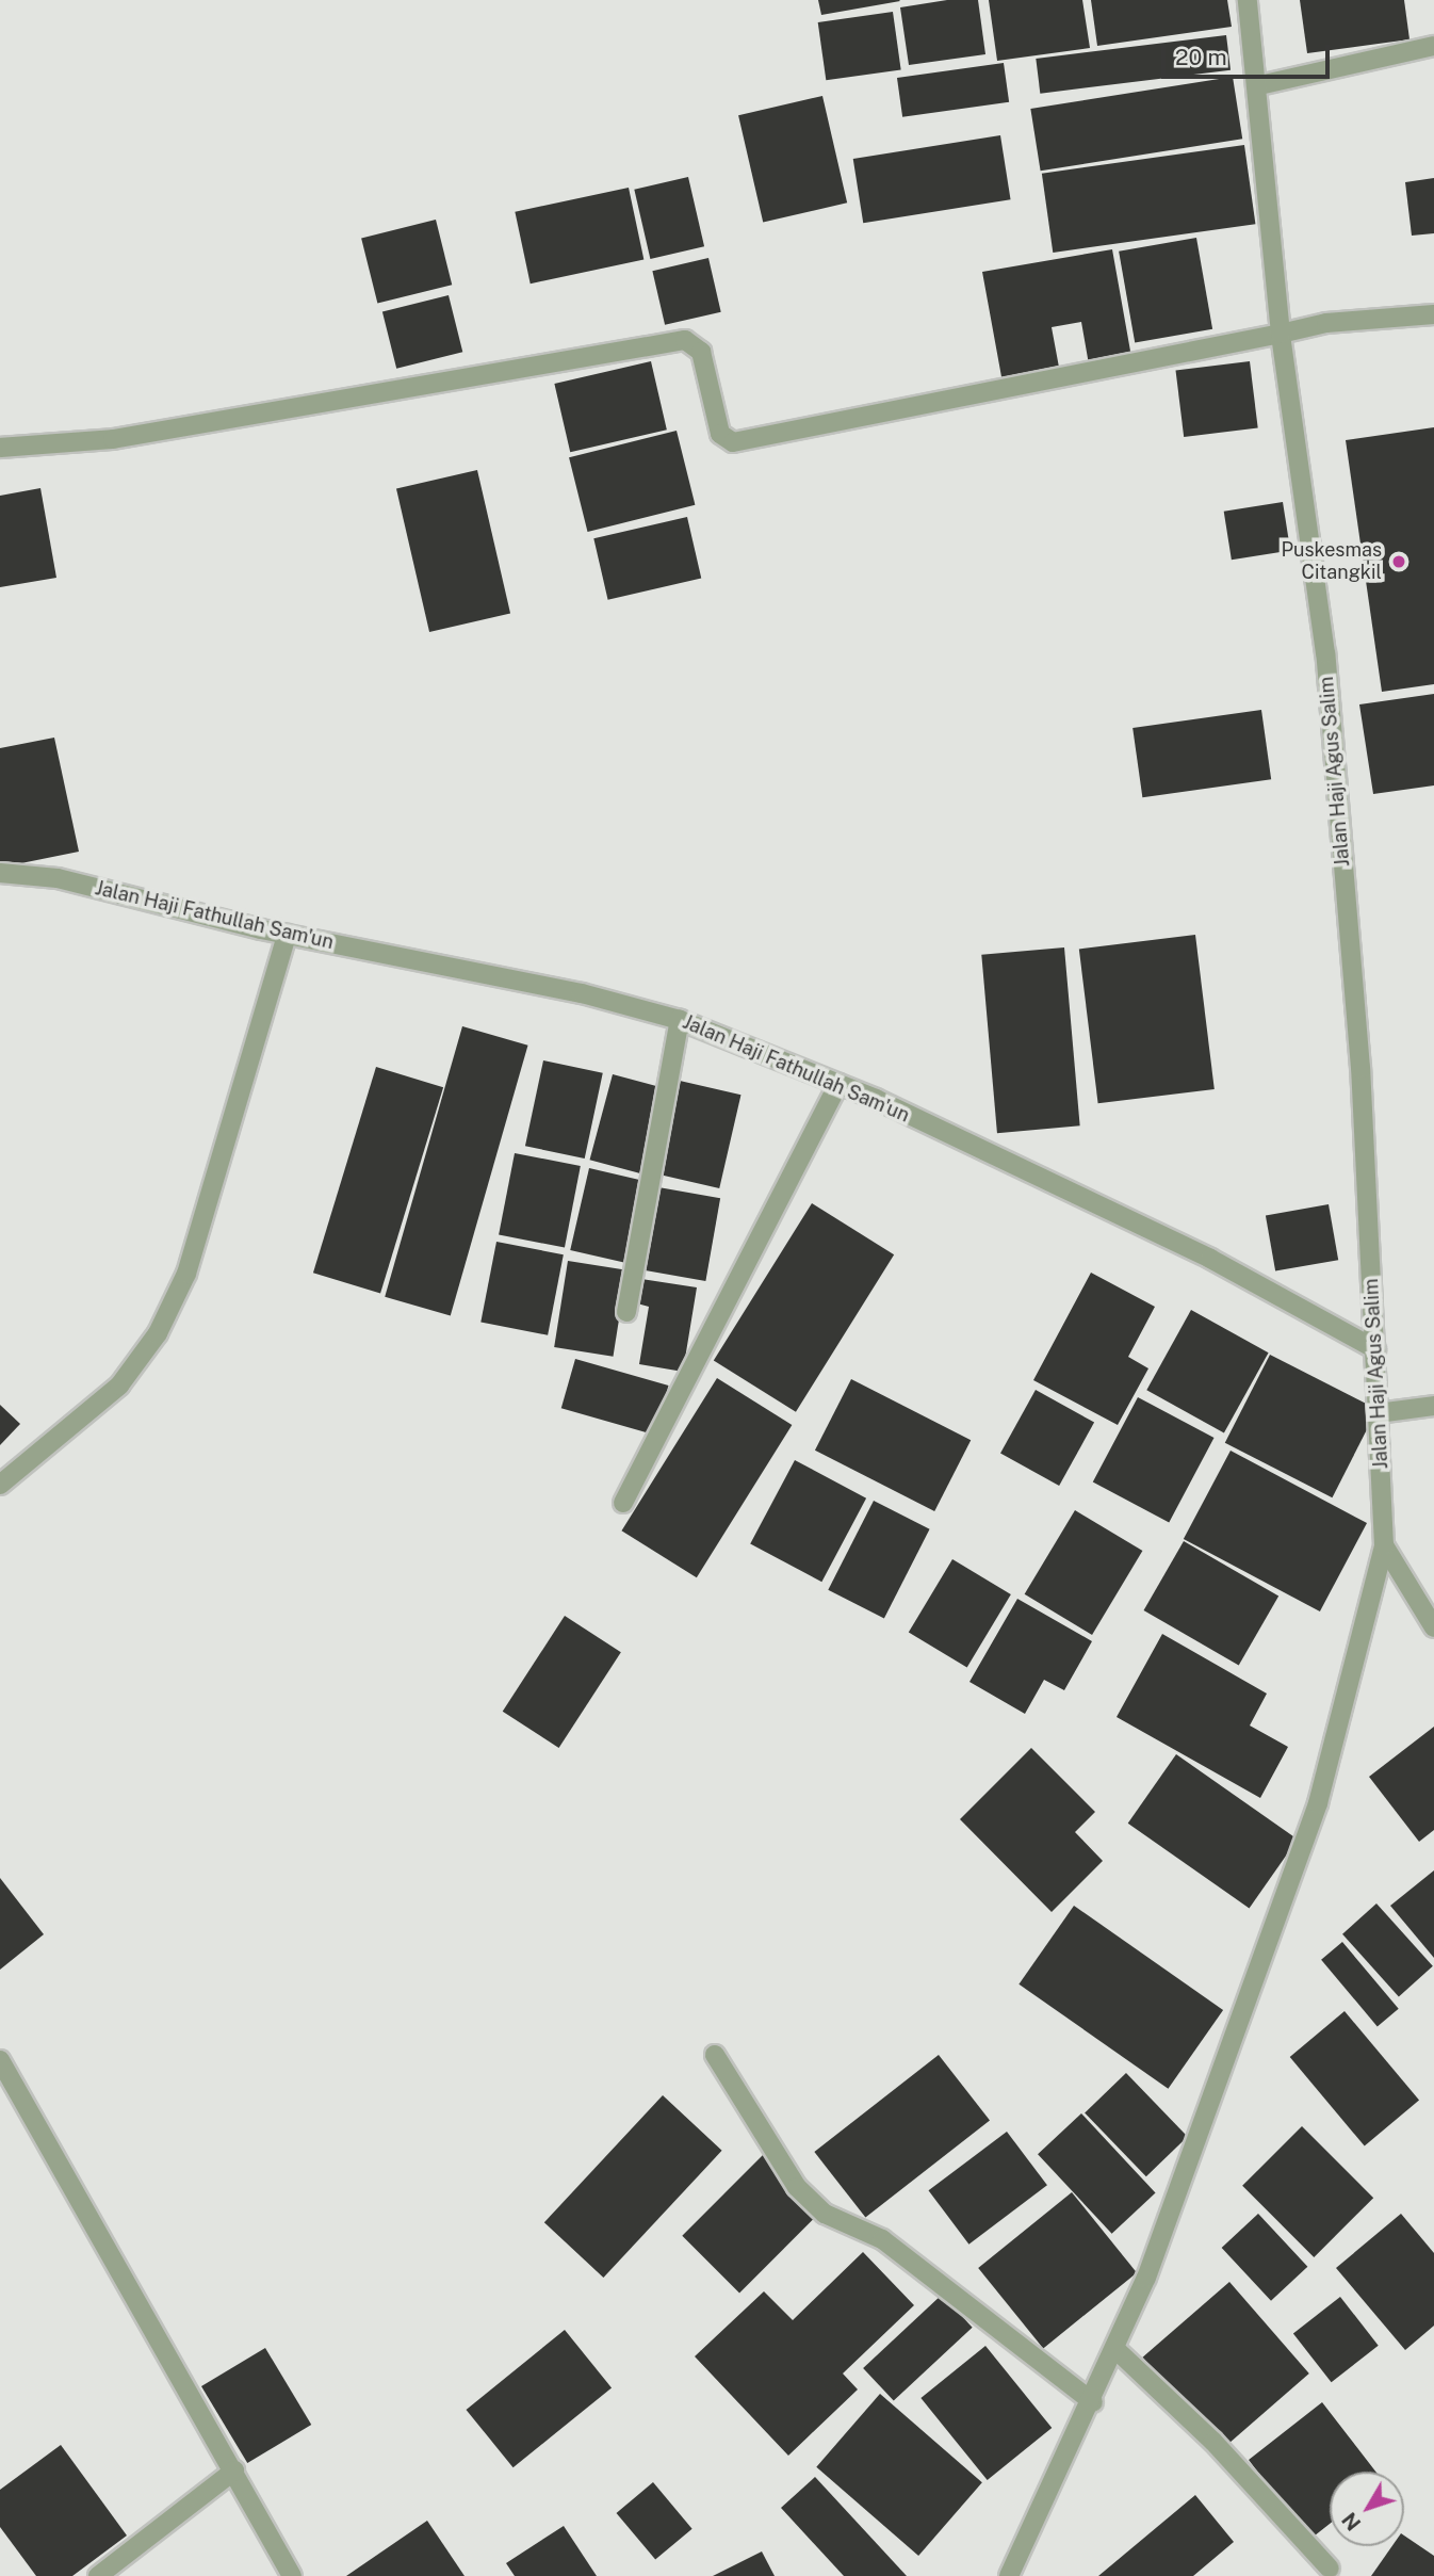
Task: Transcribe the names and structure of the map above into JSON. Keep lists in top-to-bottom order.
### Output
{
  "streets": {
    "street": ["Jalan Haji Agus Salim", "Jalan Haji Fathullah Sam'un"]
  },
  "crossings": [
    ["Jalan Haji Agus Salim", "Jalan Haji Fathullah Sam'un"]
  ],
  "places": ["Puskesmas Citangkil"],
  "scale_bar": "20 m",
  "north": "bottom left"
}
